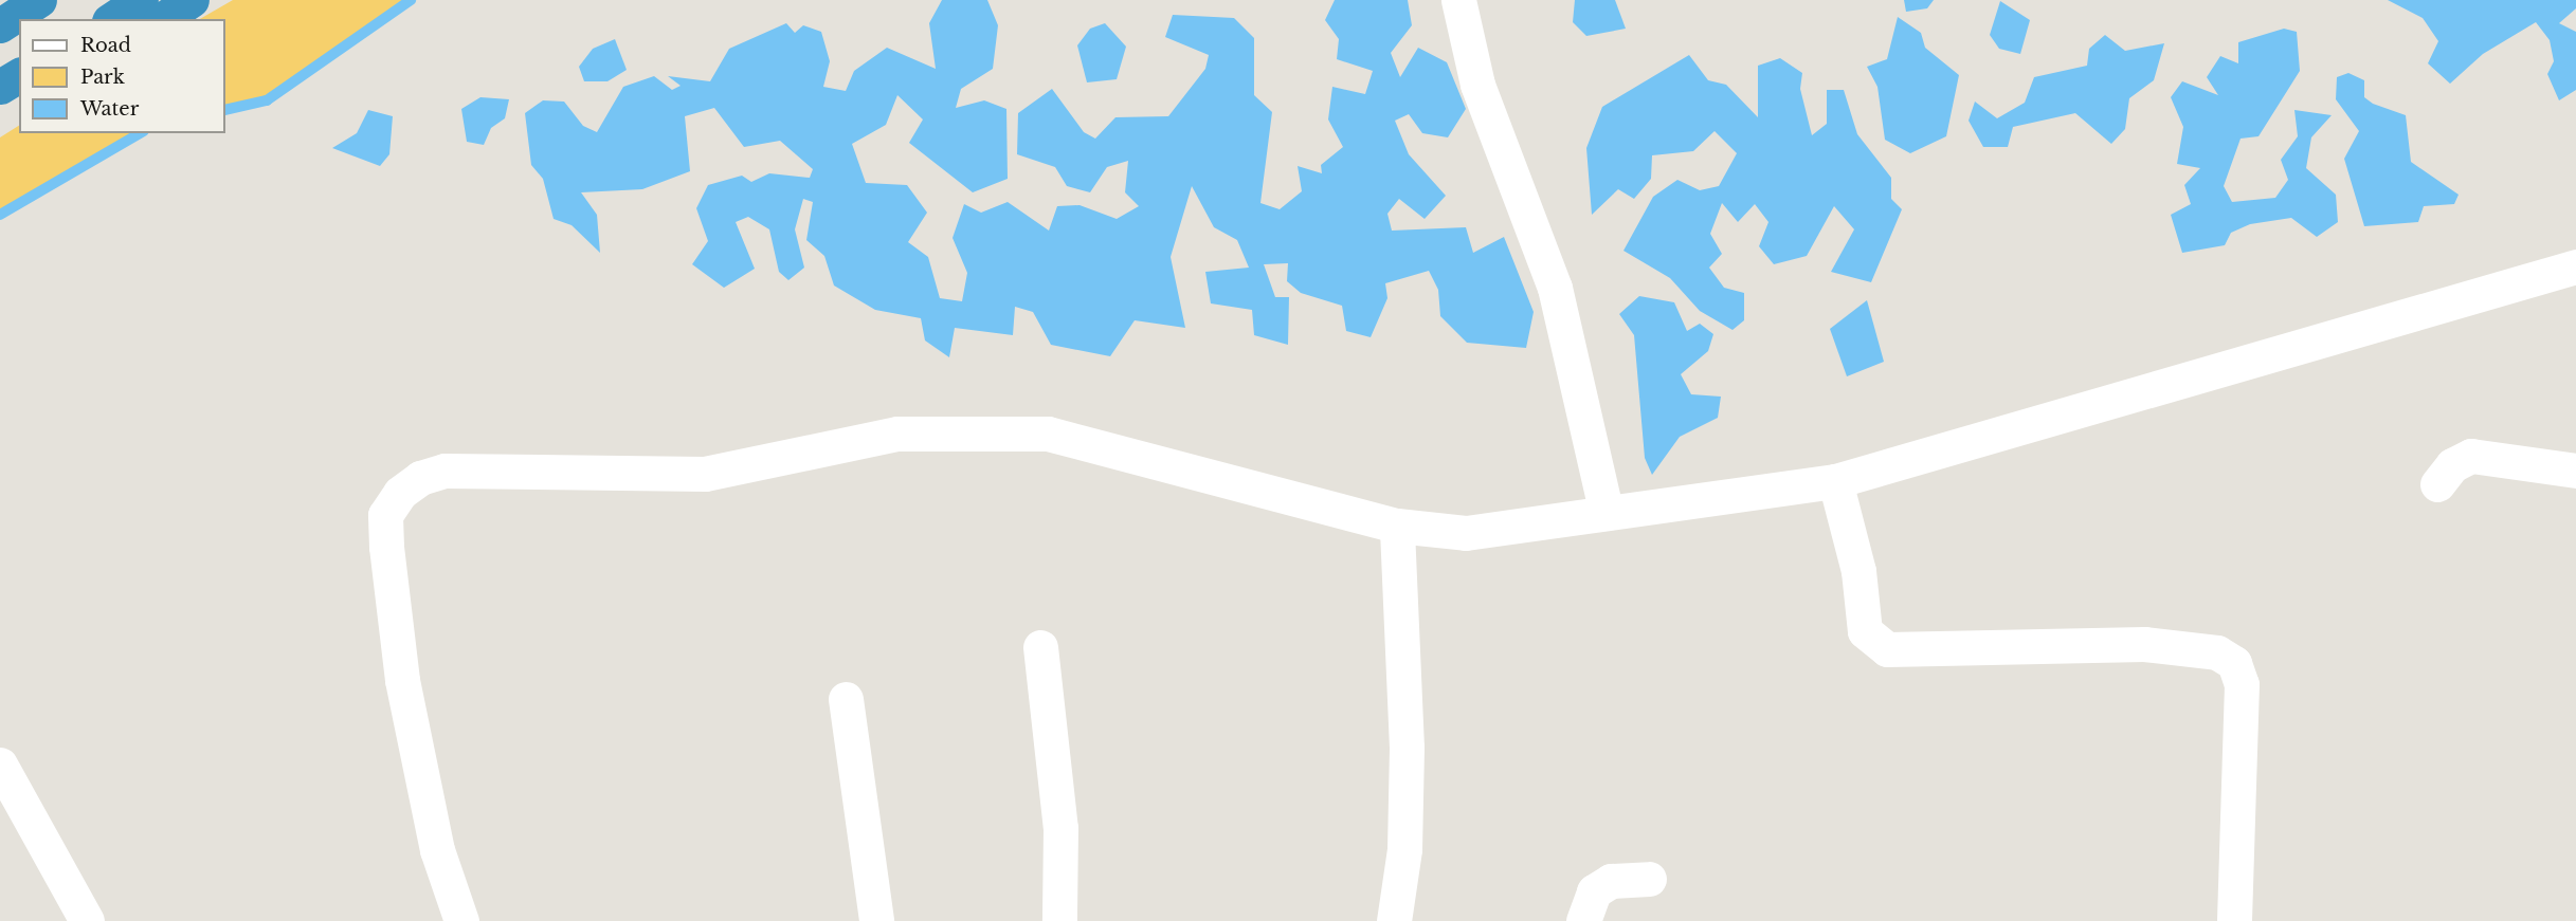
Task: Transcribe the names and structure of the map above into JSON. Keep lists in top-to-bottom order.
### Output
{
  "legend": ["Road", "Park", "Water"]
}
